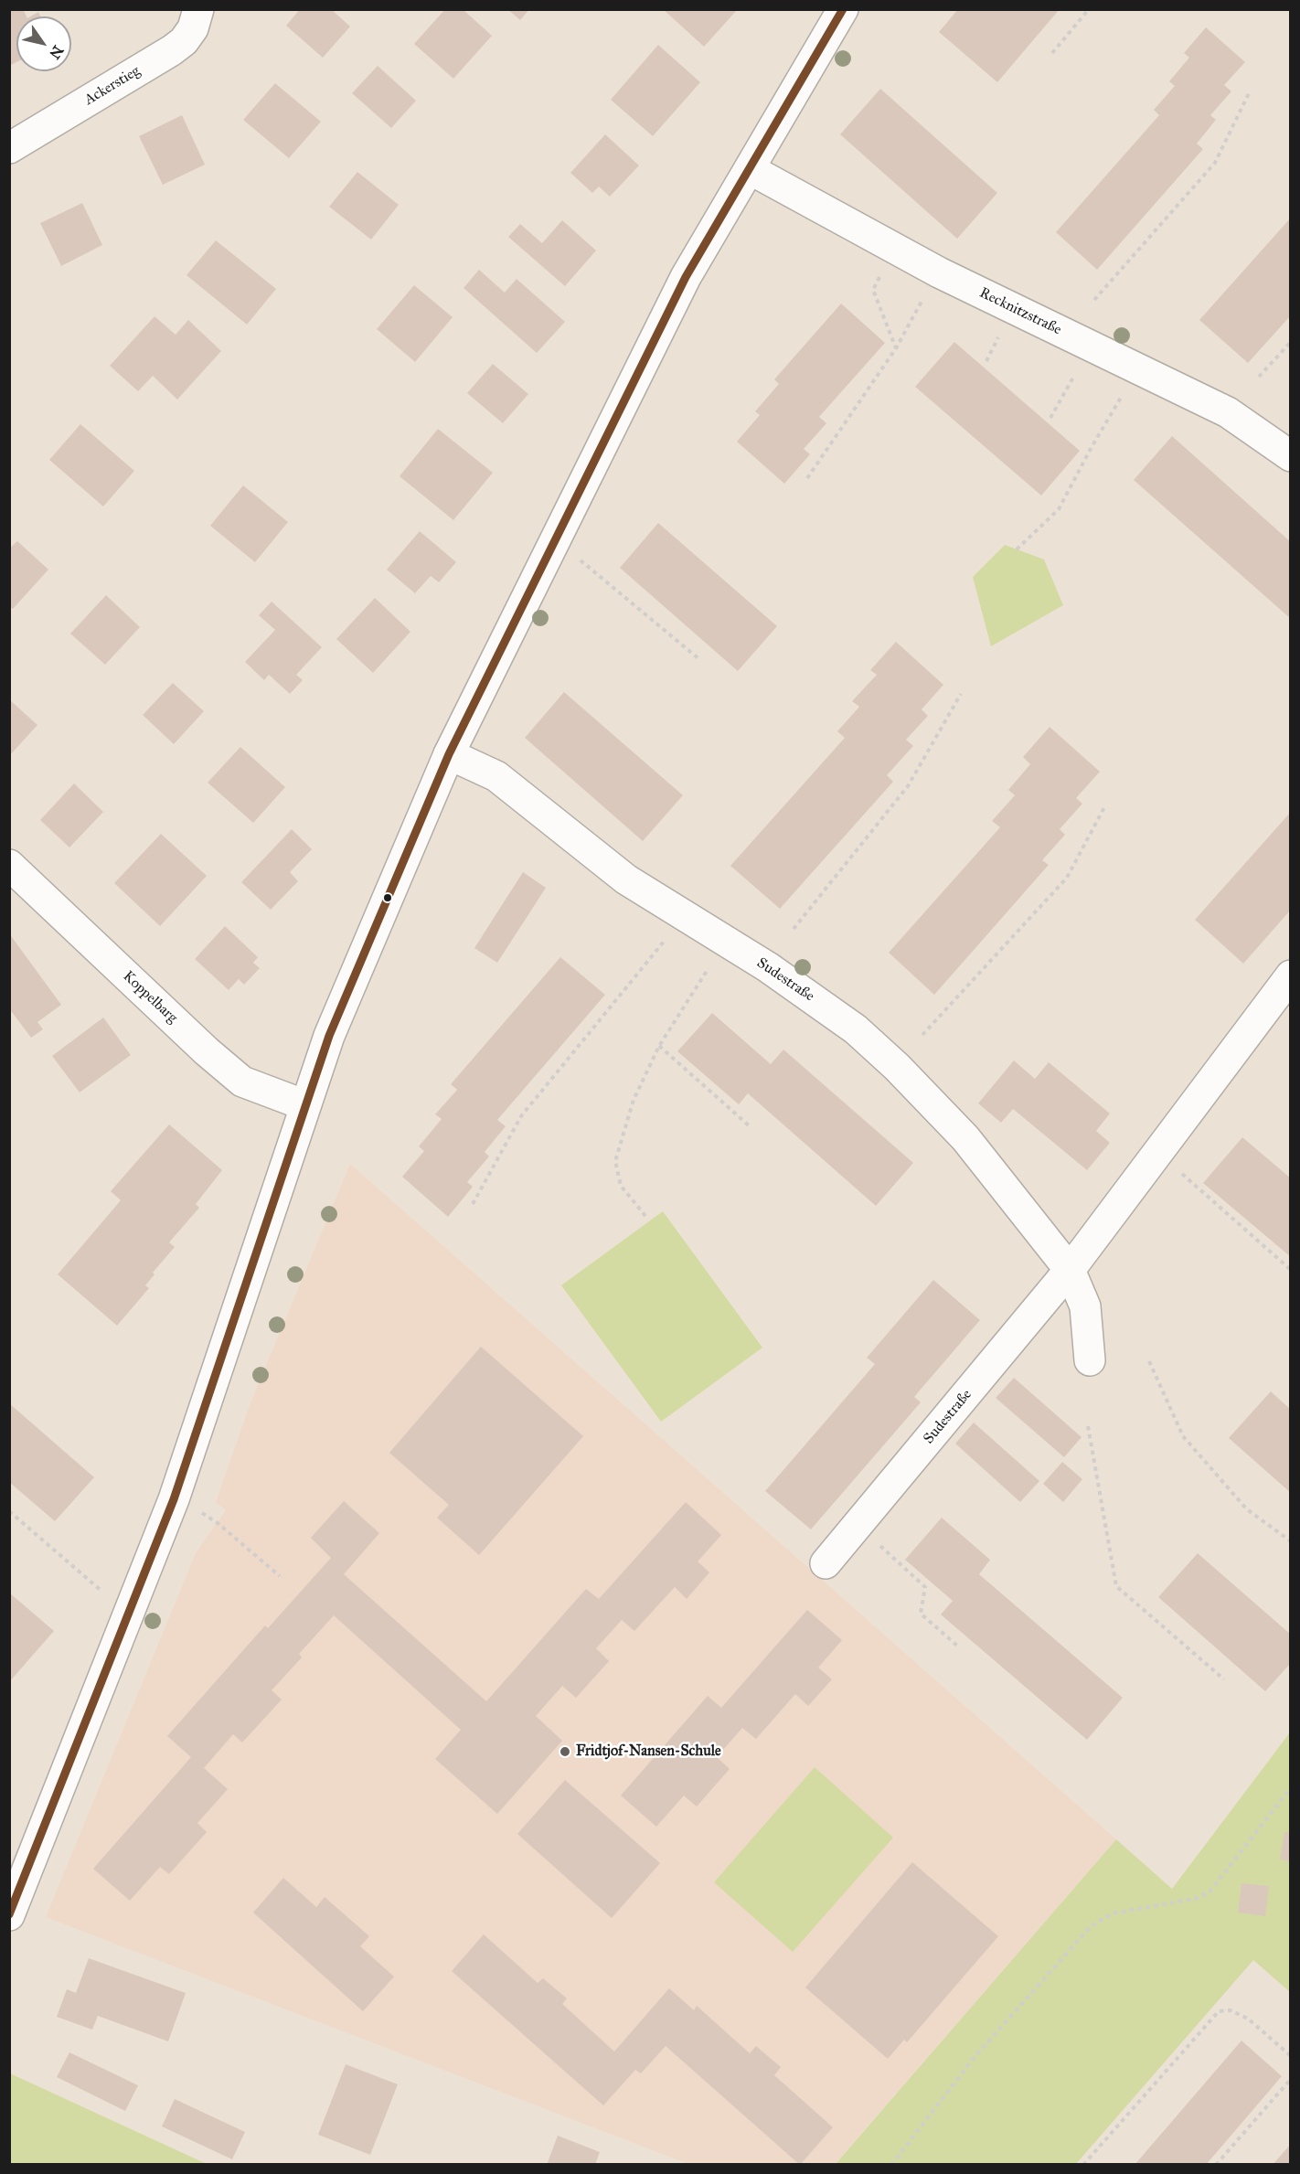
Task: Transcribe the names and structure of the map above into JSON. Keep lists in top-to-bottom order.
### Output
{
  "streets": {
    "street": [
      "Ackerstieg",
      "Recknitzstraße",
      "Sudestraße",
      "Koppelbarg"
    ]
  },
  "places": ["Fridtjof-Nansen-Schule"],
  "north": "bottom right"
}
